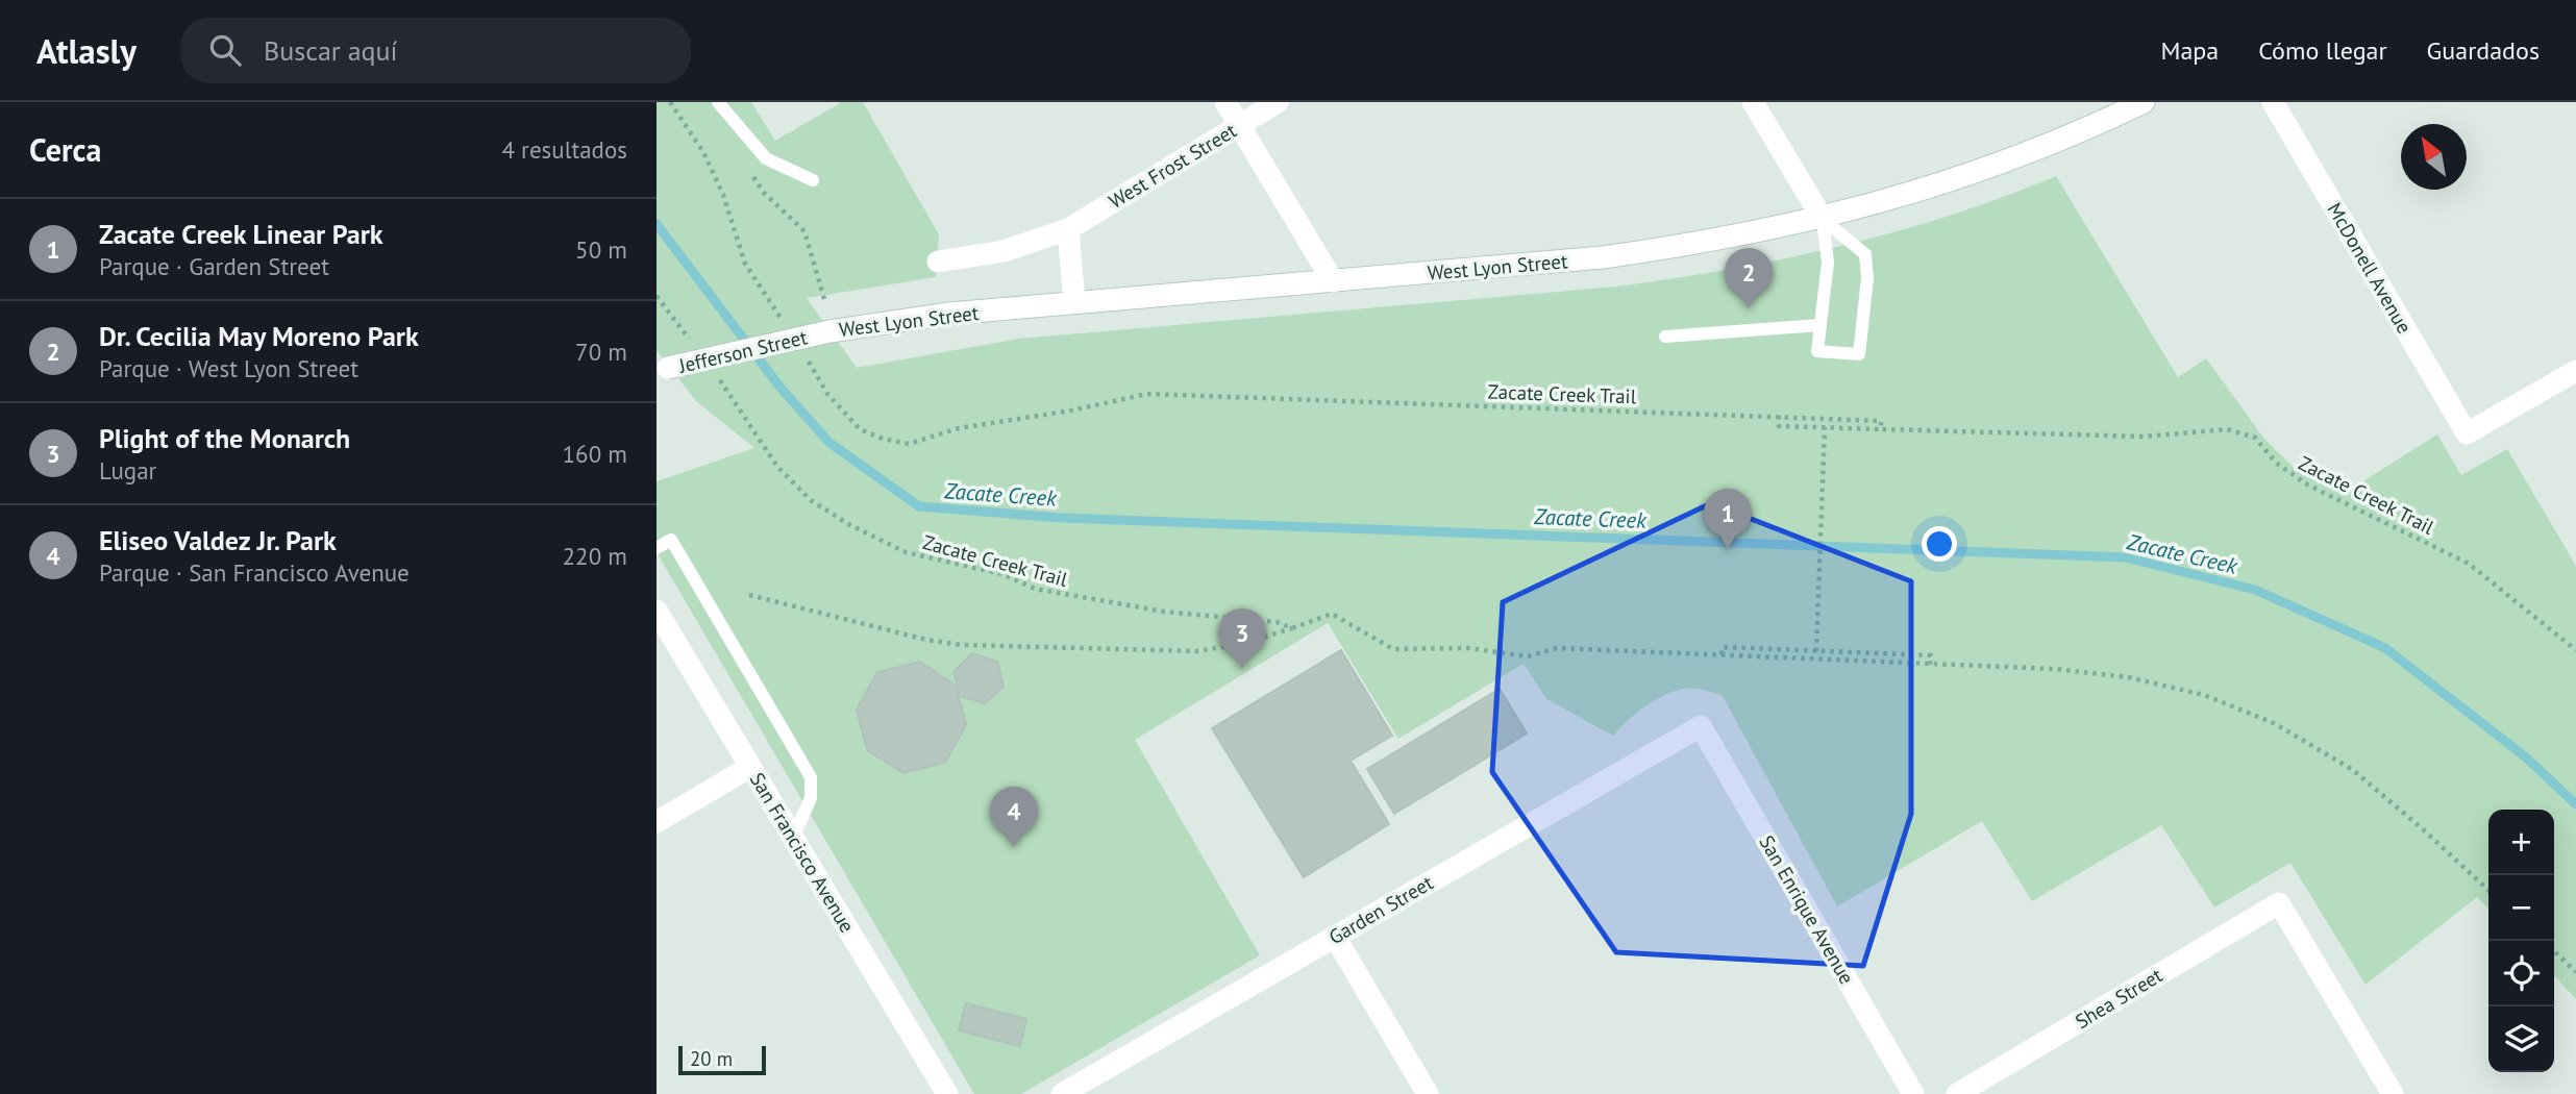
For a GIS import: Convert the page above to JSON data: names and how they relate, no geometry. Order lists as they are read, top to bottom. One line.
{"streets":{"street":["West Frost Street","West Lyon Street","McDonell Avenue","Jefferson Street","San Francisco Avenue","Garden Street","San Enrique Avenue","Shea Street"],"path":["Zacate Creek Trail"]},"crossings":[["West Lyon Street","Jefferson Street"],["Garden Street","San Enrique Avenue"]],"water":["Zacate Creek"],"scale_bar":"20 m","north":"top left","page":{"header":"Atlasly","search":"Buscar aquí","nav":["Mapa","Cómo llegar","Guardados"],"heading":["Cerca","4 resultados"],"list":[{"mark":"1","name":"Zacate Creek Linear Park","note":"Parque · Garden Street","value":"50 m"},{"mark":"2","name":"Dr. Cecilia May Moreno Park","note":"Parque · West Lyon Street","value":"70 m"},{"mark":"3","name":"Plight of the Monarch","note":"Lugar","value":"160 m"},{"mark":"4","name":"Eliseo Valdez Jr. Park","note":"Parque · San Francisco Avenue","value":"220 m"}],"pins":["2","1","3","4"],"map_buttons":["+","−"],"scale":"20 m"}}
